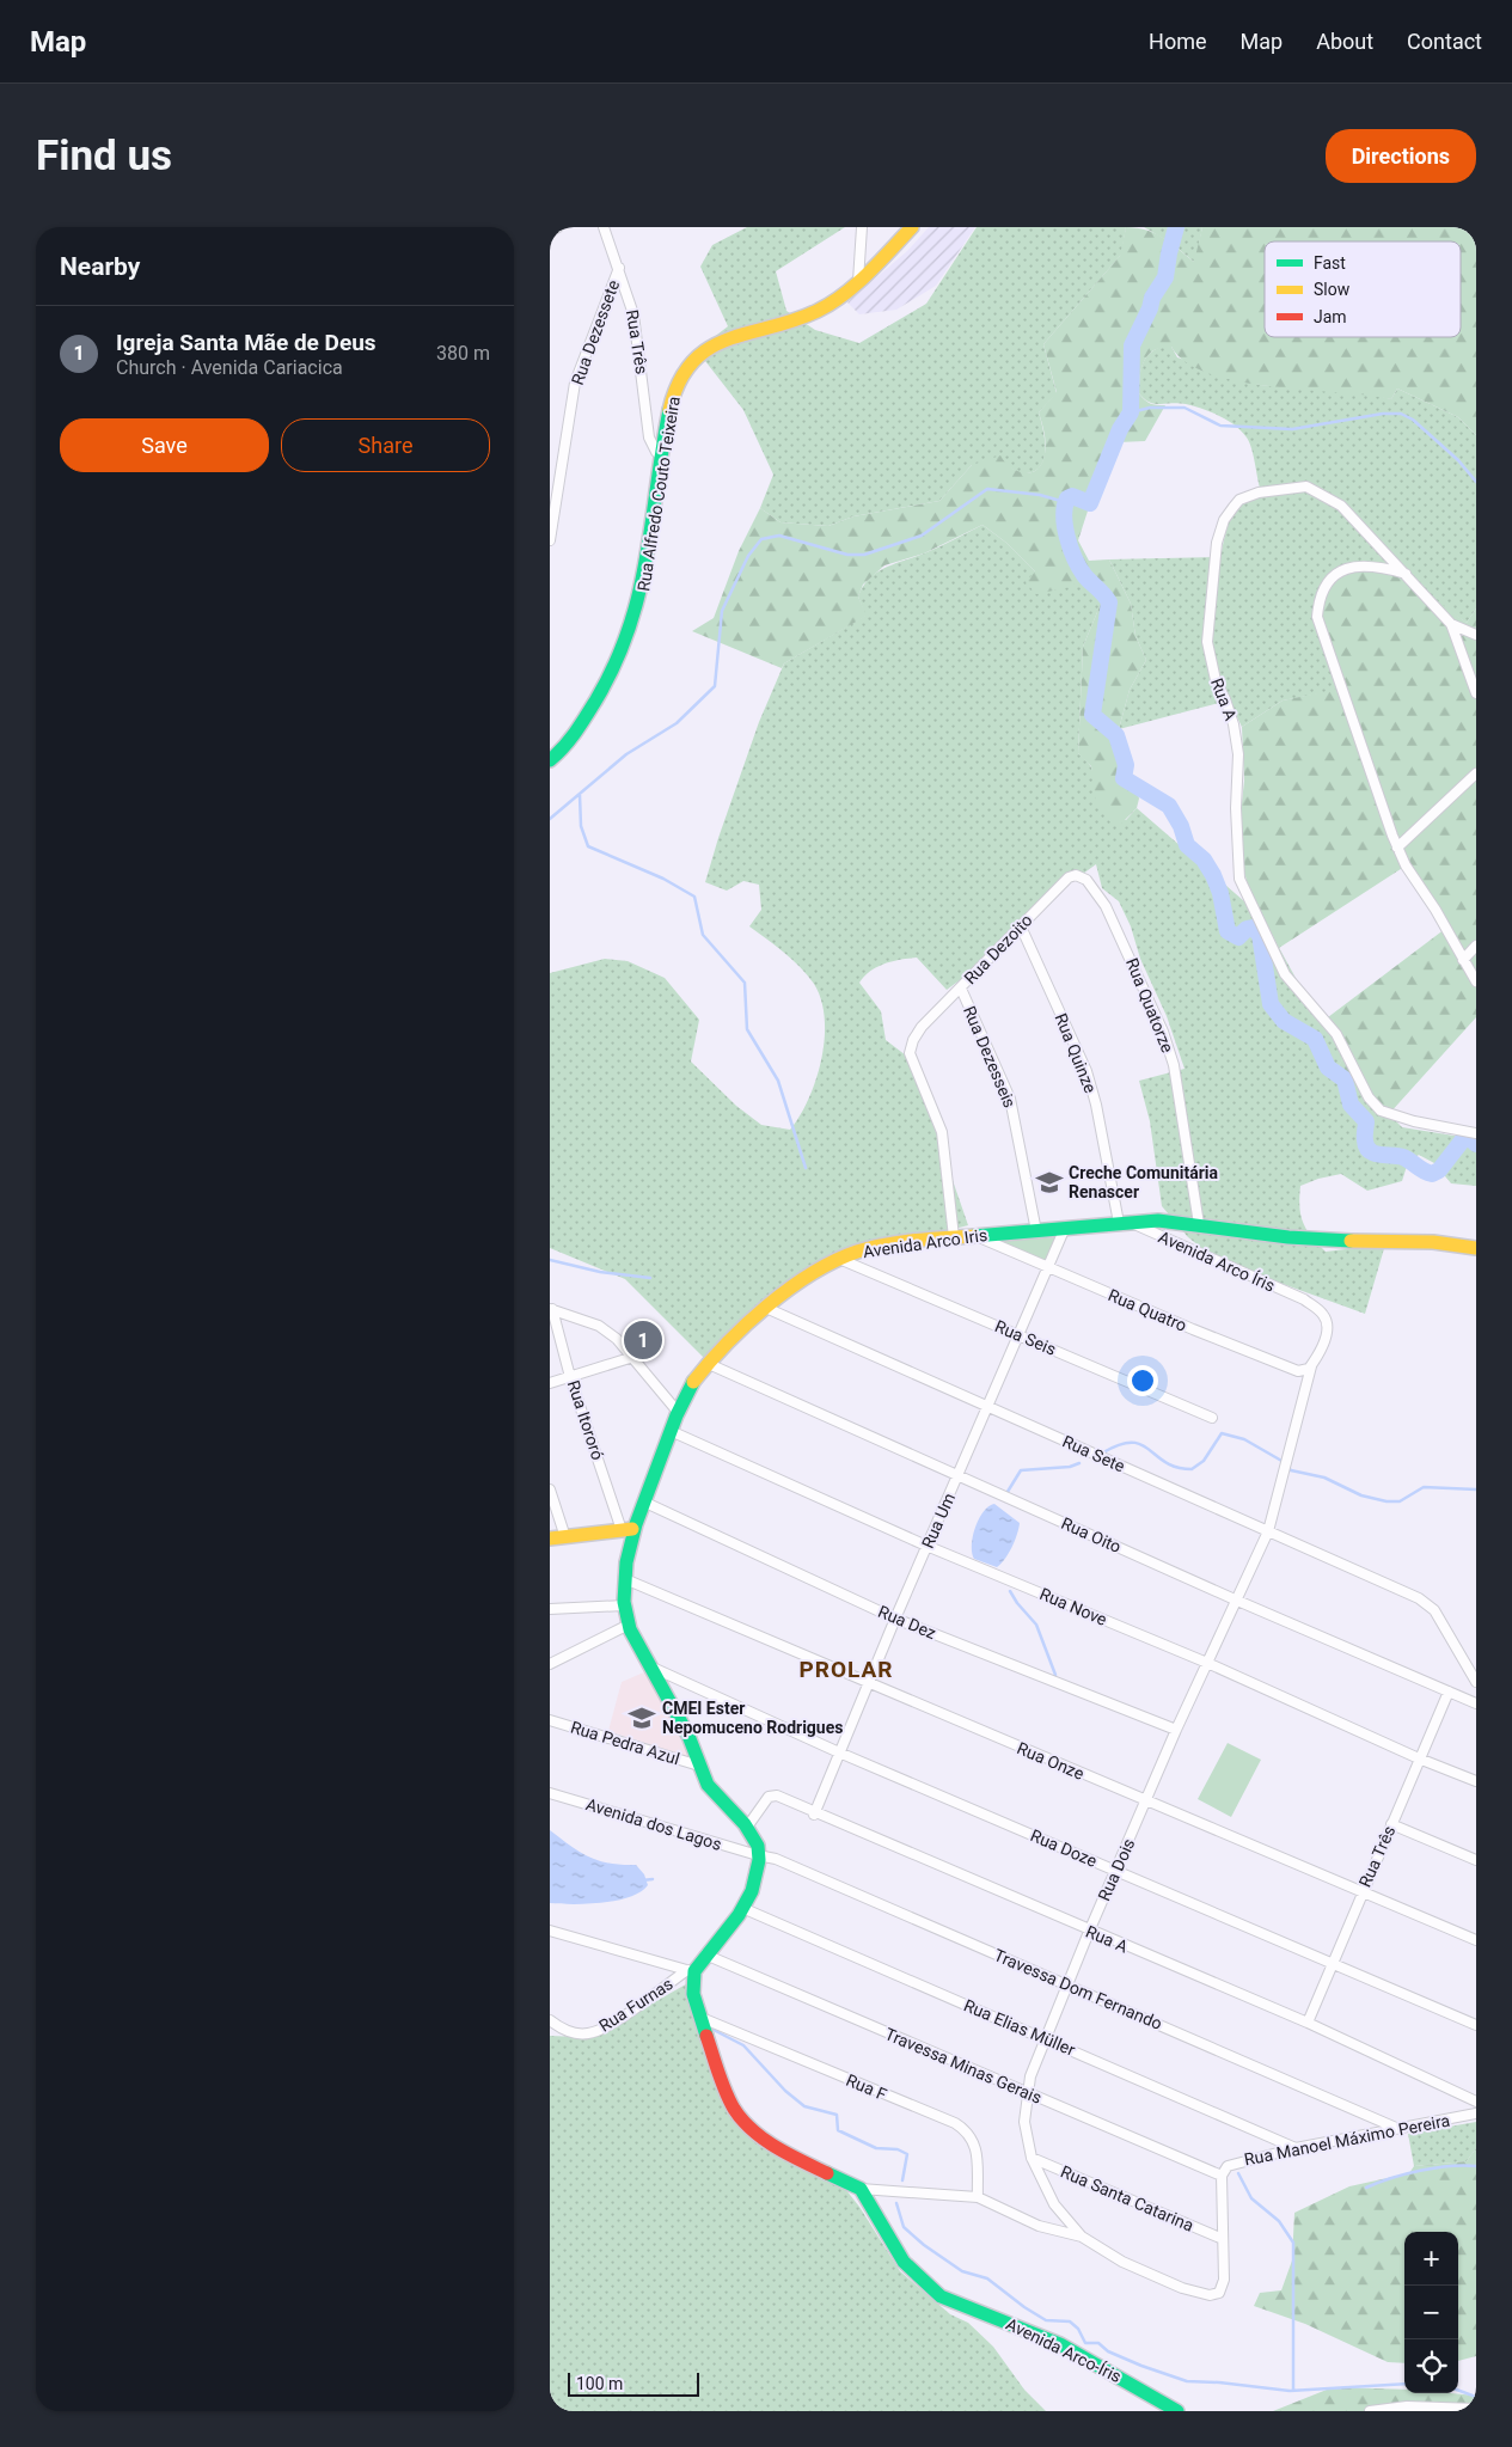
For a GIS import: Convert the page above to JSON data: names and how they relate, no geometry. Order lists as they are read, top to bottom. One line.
{"streets":{"street":["Rua Dezessete","Rua Três","Rua Alfredo Couto Teixeira","Rua A","Rua Dezoito","Rua Quatorze","Rua Quinze","Rua Dezesseis","Avenida Arco Iris","Avenida Arco Íris","Rua Quatro","Rua Seis","Rua Itororó","Rua Sete","Rua Um","Rua Oito","Rua Nove","Rua Dez","Rua Pedra Azul","Rua Onze","Avenida dos Lagos","Rua Doze","Rua Dois","Travessa Dom Fernando","Rua Furnas","Rua Elias Müller","Travessa Minas Gerais","Rua F","Rua Manoel Máximo Pereira","Rua Santa Catarina","Avenida Arco-Íris"]},"crossings":[["Rua Dezessete","Rua Três"],["Rua Três","Rua Alfredo Couto Teixeira"],["Rua Três","Rua A"],["Rua Três","Rua Oito"],["Rua Três","Rua Nove"],["Rua Três","Rua Onze"],["Rua Três","Rua Doze"],["Rua A","Avenida Arco Iris"],["Rua A","Rua Um"],["Rua A","Rua Dois"],["Rua Dezoito","Rua Quatorze"],["Rua Dezoito","Rua Quinze"],["Rua Dezoito","Rua Dezesseis"],["Rua Dezoito","Avenida Arco Iris"],["Rua Quatorze","Avenida Arco Iris"],["Rua Quinze","Avenida Arco Iris"],["Rua Quinze","Avenida Arco Íris"],["Rua Dezesseis","Avenida Arco Iris"],["Avenida Arco Iris","Avenida Arco Íris"],["Avenida Arco Iris","Rua Quatro"],["Avenida Arco Iris","Rua Seis"],["Avenida Arco Iris","Rua Itororó"],["Avenida Arco Iris","Rua Sete"],["Avenida Arco Iris","Rua Um"],["Avenida Arco Iris","Rua Oito"],["Avenida Arco Iris","Rua Nove"],["Avenida Arco Iris","Rua Dez"],["Avenida Arco Iris","Rua Pedra Azul"],["Avenida Arco Iris","Rua Onze"],["Avenida Arco Iris","Avenida dos Lagos"],["Avenida Arco Iris","Rua Doze"],["Avenida Arco Iris","Travessa Dom Fernando"],["Avenida Arco Íris","Rua Quatro"],["Avenida Arco Íris","Rua Dois"],["Rua Quatro","Rua Um"],["Rua Quatro","Rua Dois"],["Rua Seis","Rua Um"],["Rua Sete","Rua Um"],["Rua Sete","Rua Dois"],["Rua Um","Rua Oito"],["Rua Um","Rua Nove"],["Rua Um","Rua Dez"],["Rua Um","Rua Onze"],["Rua Um","Rua Doze"],["Rua Oito","Rua Dois"],["Rua Nove","Rua Dois"],["Rua Dez","Rua Dois"],["Rua Onze","Rua Dois"],["Avenida dos Lagos","Travessa Dom Fernando"],["Rua Doze","Rua Dois"],["Rua Dois","Travessa Dom Fernando"],["Rua Dois","Rua Elias Müller"],["Rua Dois","Travessa Minas Gerais"],["Rua Dois","Rua Santa Catarina"],["Travessa Dom Fernando","Rua Manoel Máximo Pereira"],["Rua Elias Müller","Rua Manoel Máximo Pereira"],["Travessa Minas Gerais","Rua Manoel Máximo Pereira"]],"districts":["PROLAR"],"places":{"school or university":["Creche Comunitária Renascer","CMEI Ester Nepomuceno Rodrigues"]},"legend":["Fast","Slow","Jam"],"scale_bar":"100 m","page":{"header":"Map","nav":["Home","Map","About","Contact"],"buttons":["Directions",["Save","Share"]],"title":"Find us","heading":"Nearby","list":[{"mark":"1","name":"Igreja Santa Mãe de Deus","note":"Church · Avenida Cariacica","value":"380 m"}],"pins":"1","map_buttons":["+","−"],"scale":"100 m"}}
